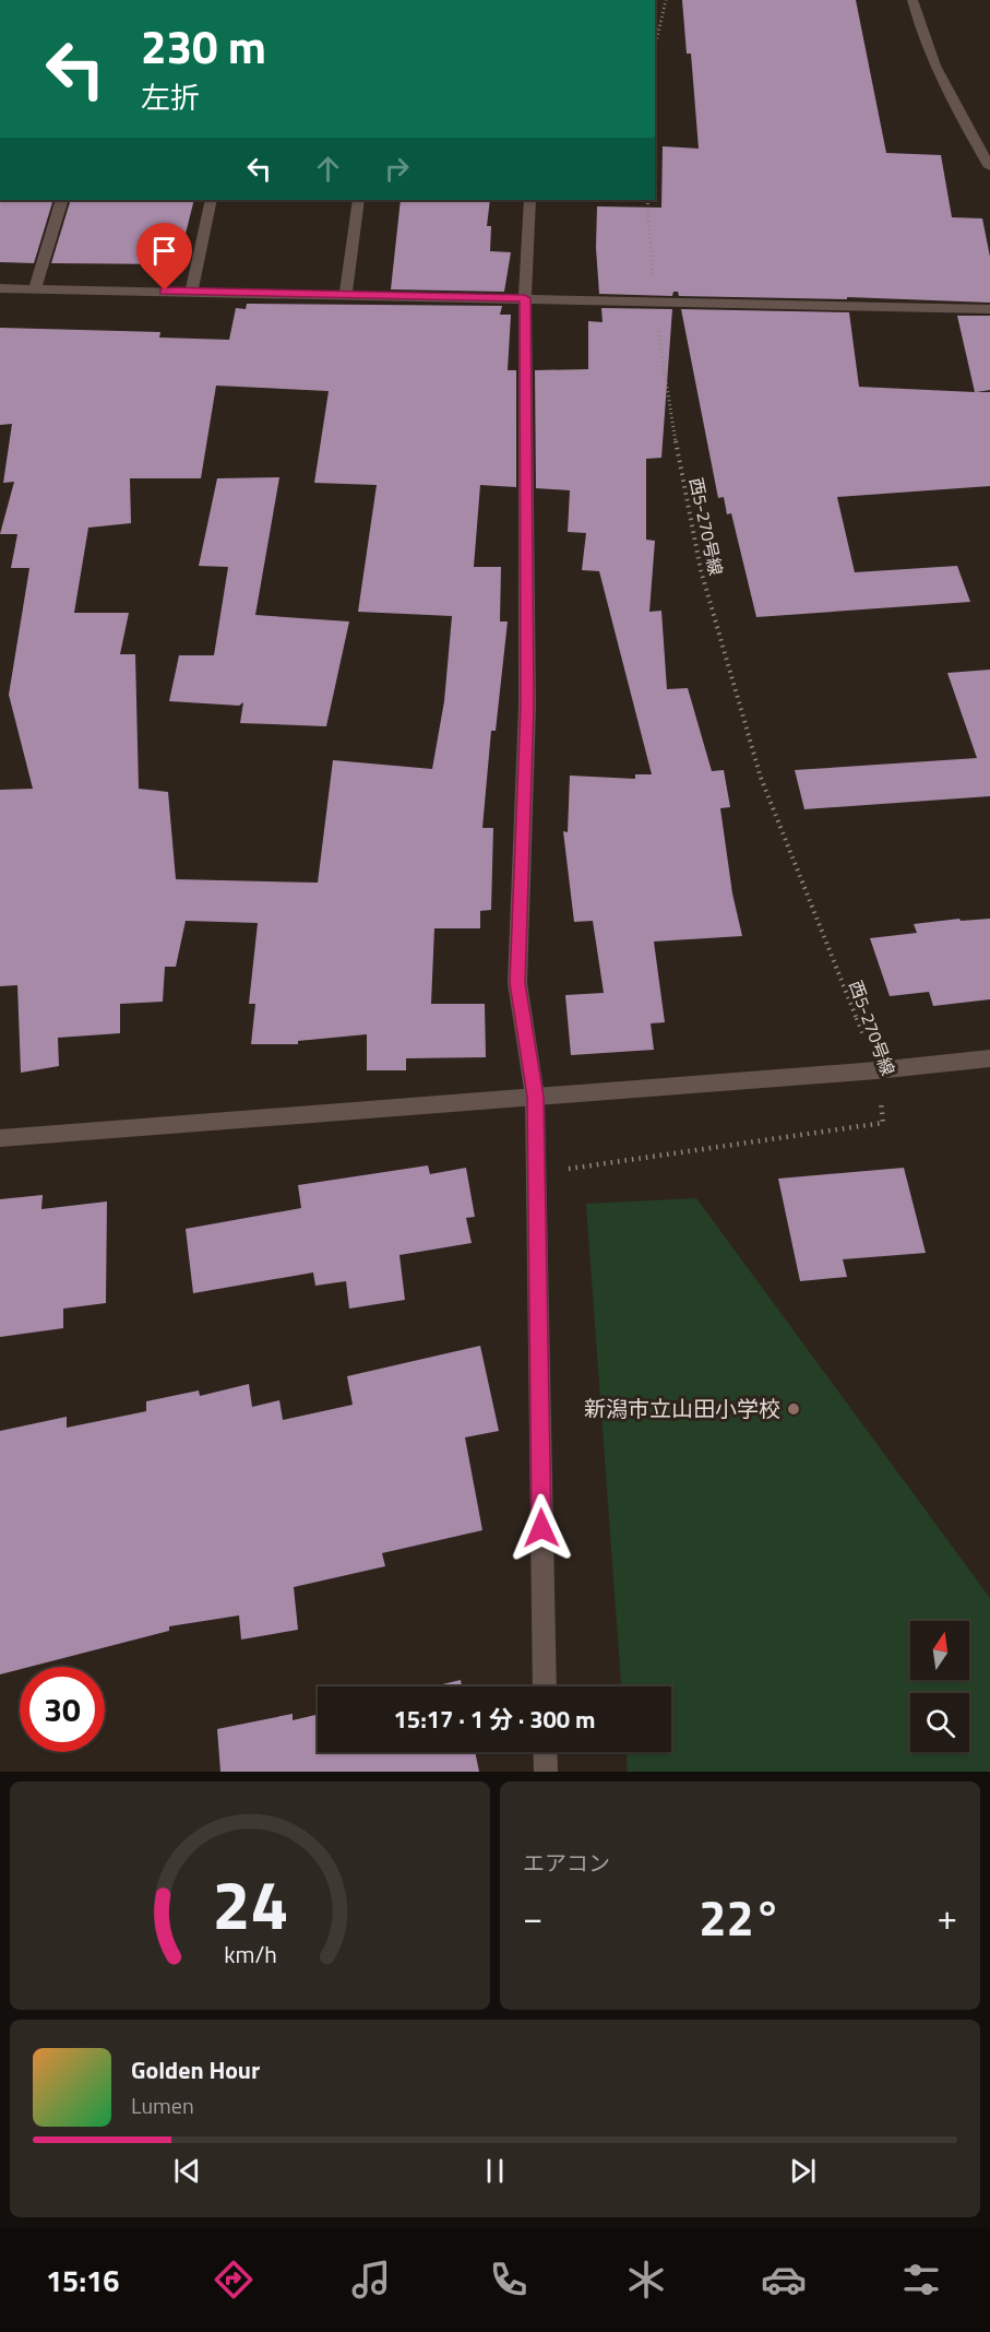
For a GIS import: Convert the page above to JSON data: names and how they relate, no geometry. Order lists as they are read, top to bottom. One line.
{"streets":{"path":["西5-270号線"]},"places":["新潟市立山田小学校"],"north":"top","page":{"turn":["230 m","左折"],"limit":"30","trip":"15:17 · 1 分 · 300 m","tile":"エアコン","heat":["−","22°","+"],"song":["Golden Hour","Lumen"],"tabs":"15:16","gauge":["24","km/h"]}}
